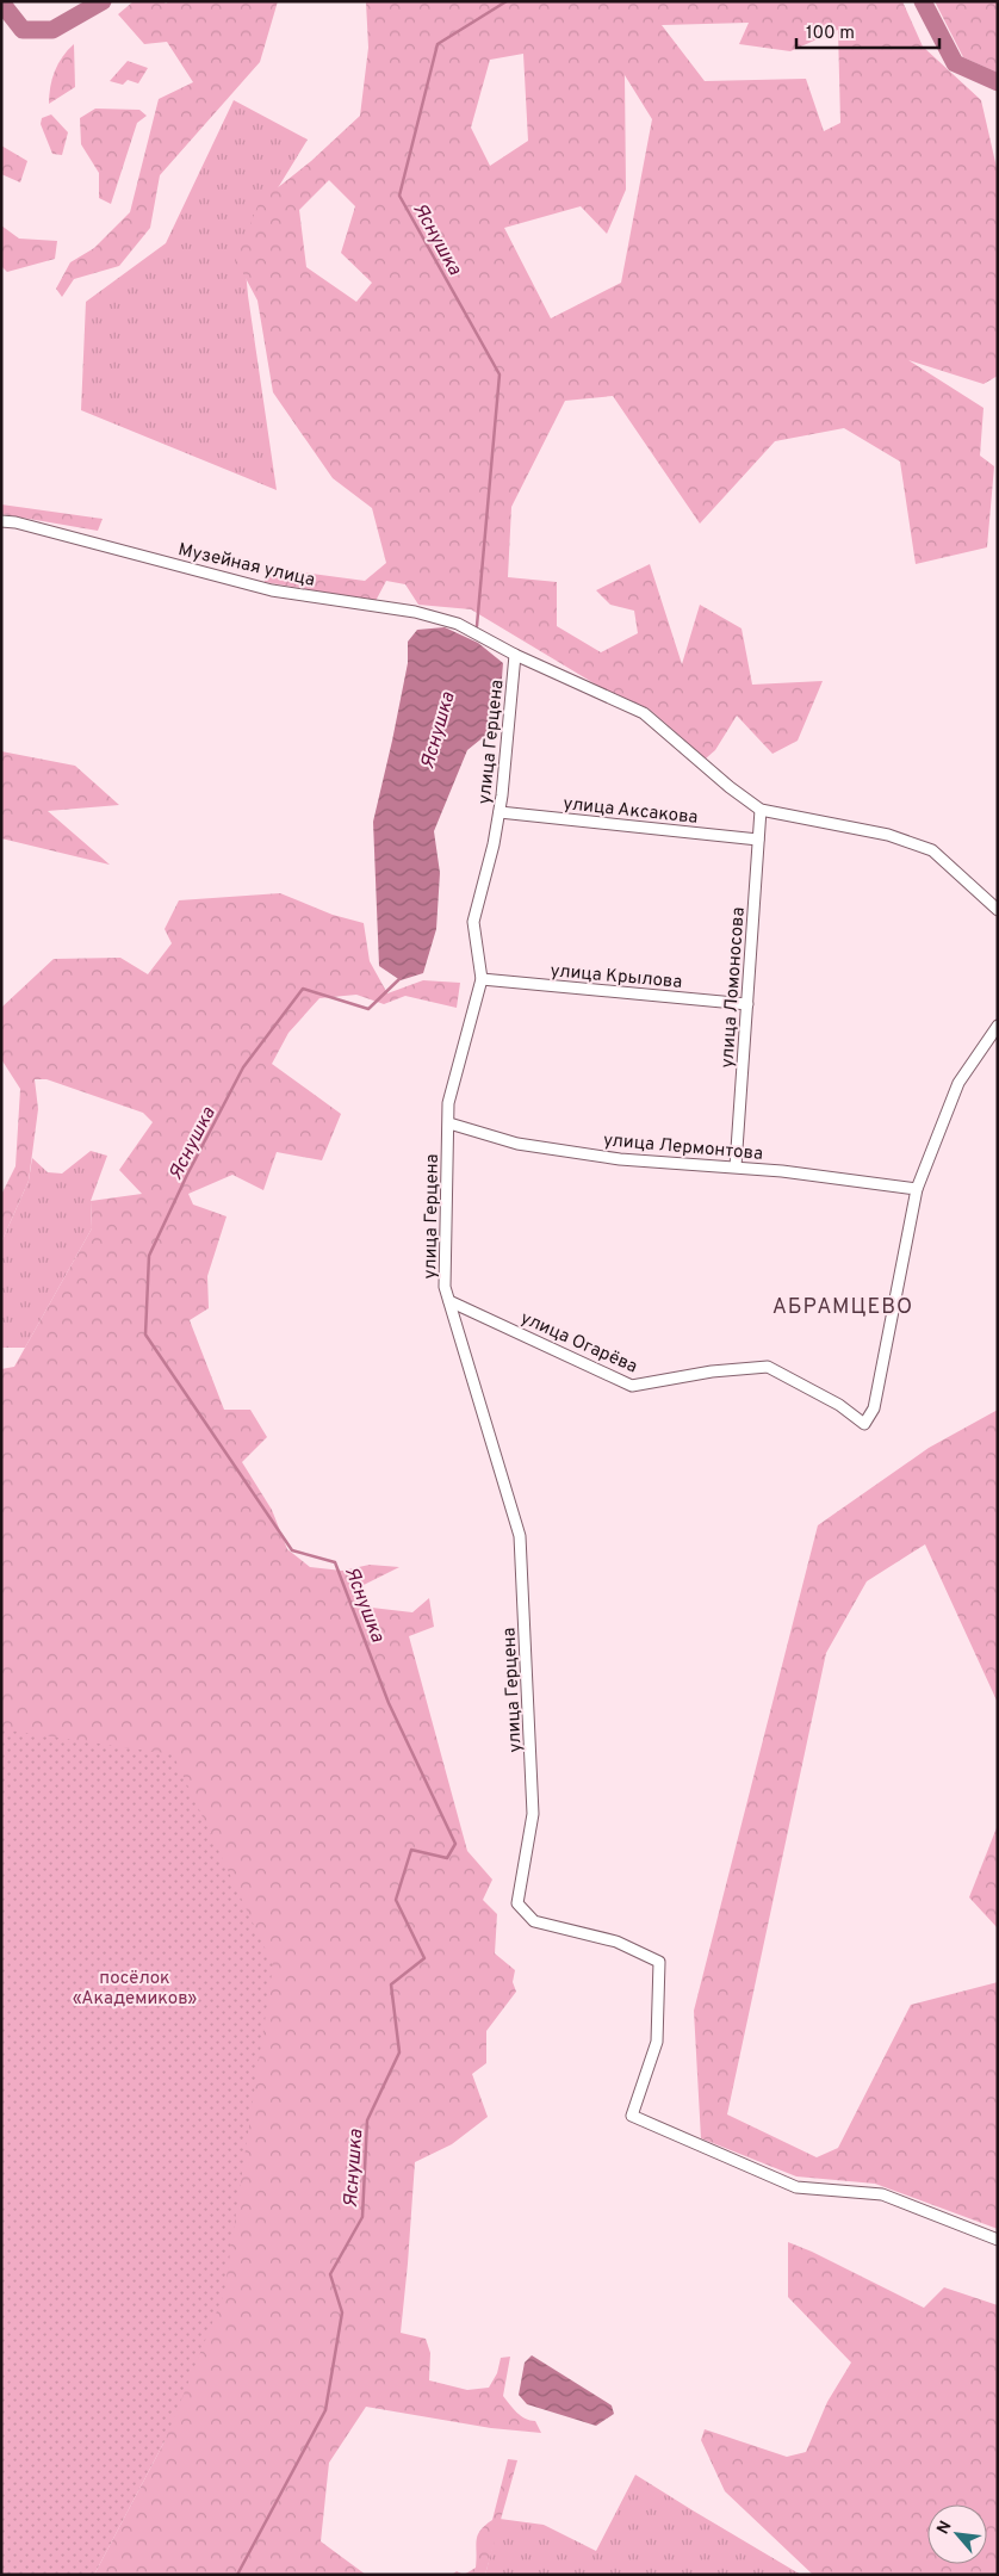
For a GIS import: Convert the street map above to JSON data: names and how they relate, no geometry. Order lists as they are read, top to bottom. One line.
{"streets":{"street":["Музейная улица","улица Герцена","улица Аксакова","улица Крылова","улица Ломоносова","улица Лермонтова","улица Огарёва"]},"crossings":[["Музейная улица","улица Герцена"],["Музейная улица","улица Ломоносова"],["улица Герцена","улица Аксакова"],["улица Герцена","улица Крылова"],["улица Герцена","улица Лермонтова"],["улица Герцена","улица Огарёва"],["улица Аксакова","улица Ломоносова"],["улица Крылова","улица Ломоносова"],["улица Ломоносова","улица Лермонтова"],["улица Лермонтова","улица Огарёва"]],"districts":["АБРАМЦЕВО"],"water":["Яснушка"],"parks":["посёлок «Академиков»"],"scale_bar":"100 m","north":"top left"}
